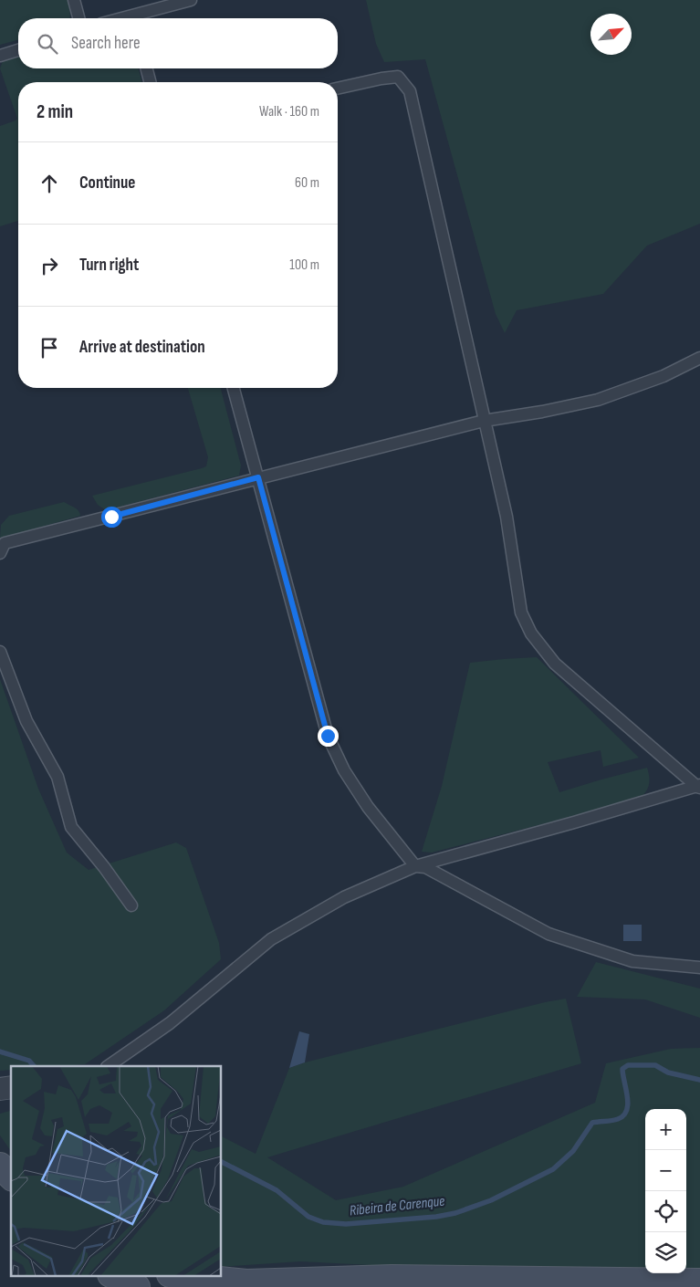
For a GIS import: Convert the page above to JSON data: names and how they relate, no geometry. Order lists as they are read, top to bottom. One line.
{"water":["Ribeira de Carenque"],"north":"top right","page":{"search":"Search here","heading":["2 min","Walk · 160 m"],"list":[["Continue","60 m"],["Turn right","100 m"],"Arrive at destination"],"map_buttons":["+","−"]}}
